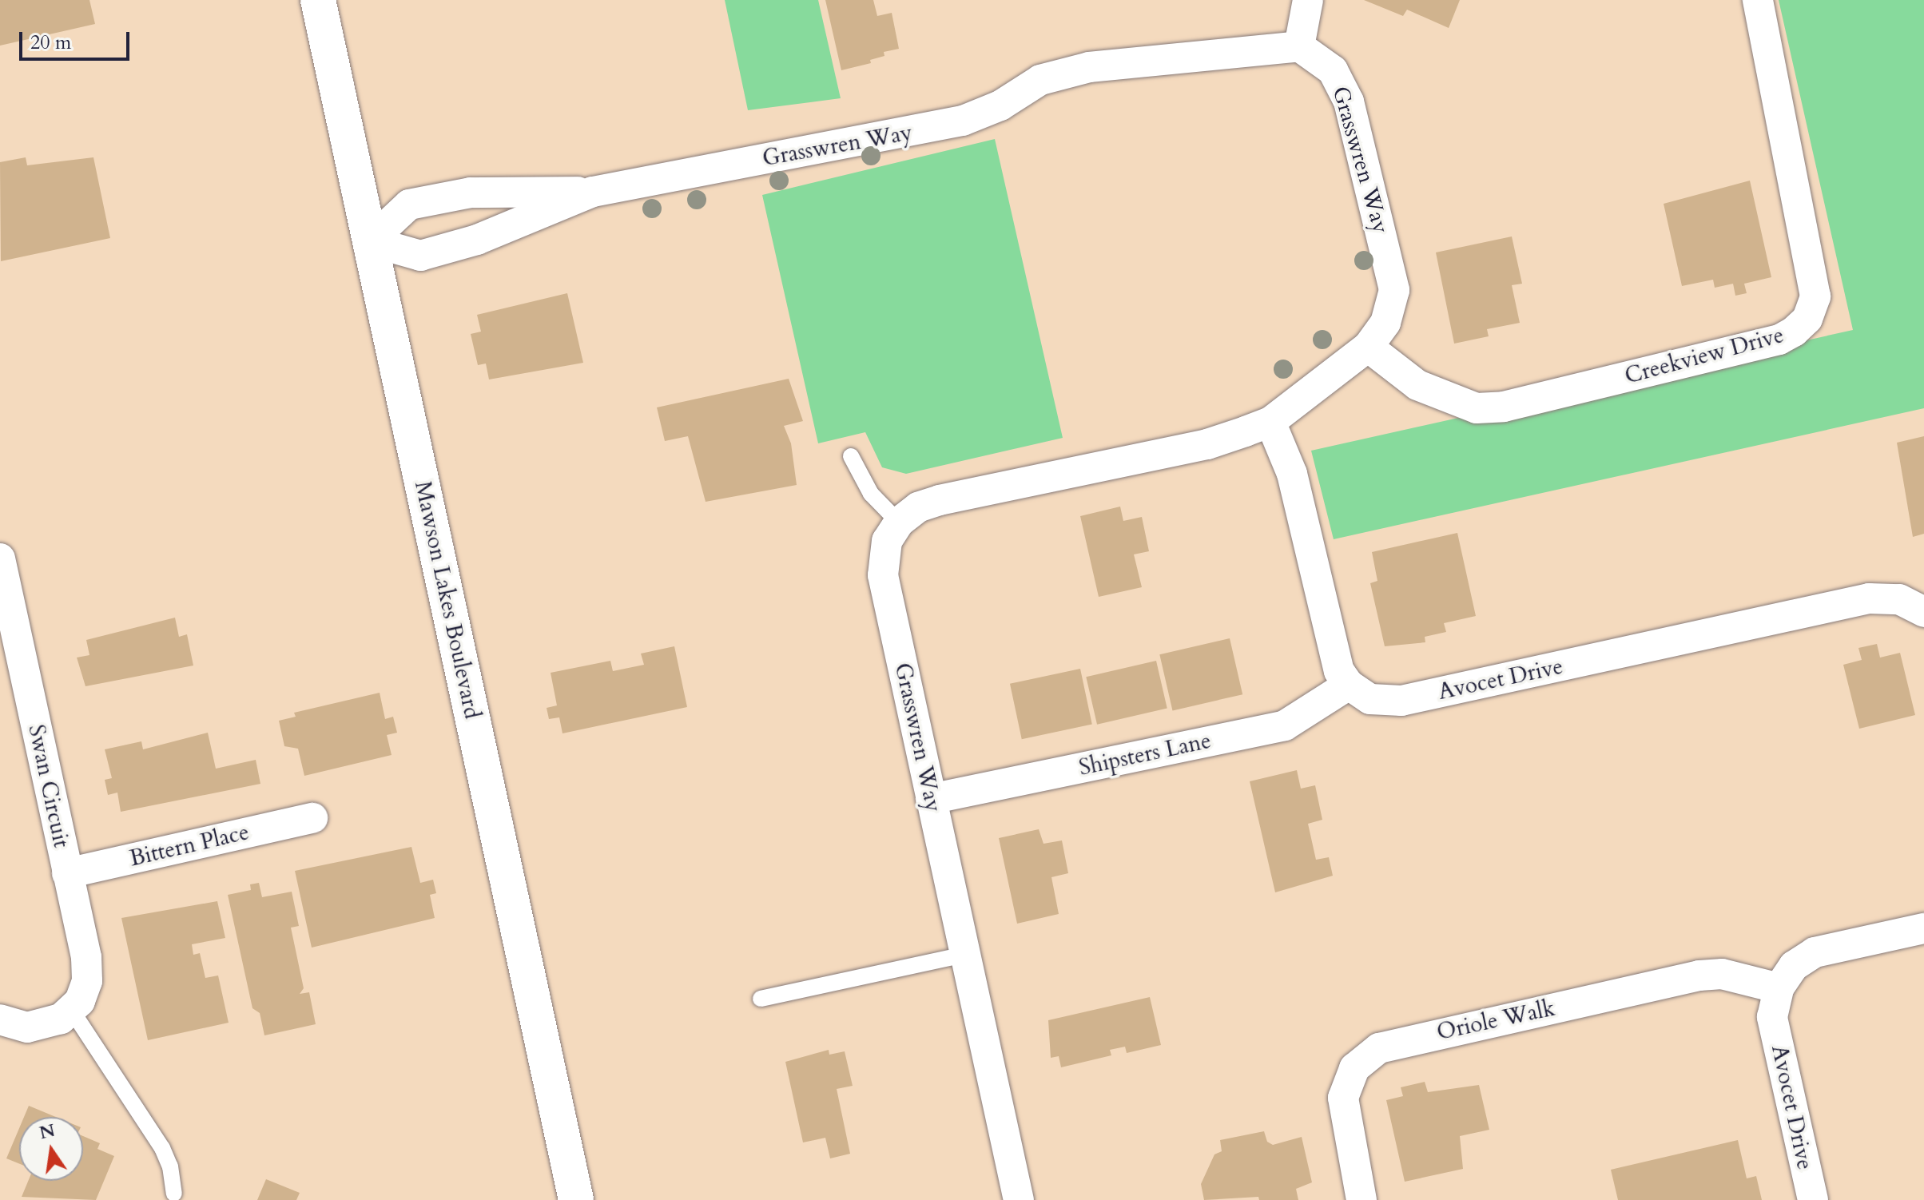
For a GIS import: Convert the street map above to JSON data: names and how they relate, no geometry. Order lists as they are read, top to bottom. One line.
{"streets":{"street":["Grasswren Way","Creekview Drive","Mawson Lakes Boulevard","Avocet Drive","Shipsters Lane","Swan Circuit","Bittern Place","Oriole Walk"]},"crossings":[["Grasswren Way","Creekview Drive"],["Grasswren Way","Mawson Lakes Boulevard"],["Grasswren Way","Shipsters Lane"],["Avocet Drive","Shipsters Lane"],["Avocet Drive","Oriole Walk"],["Swan Circuit","Bittern Place"]],"scale_bar":"20 m","north":"top"}
